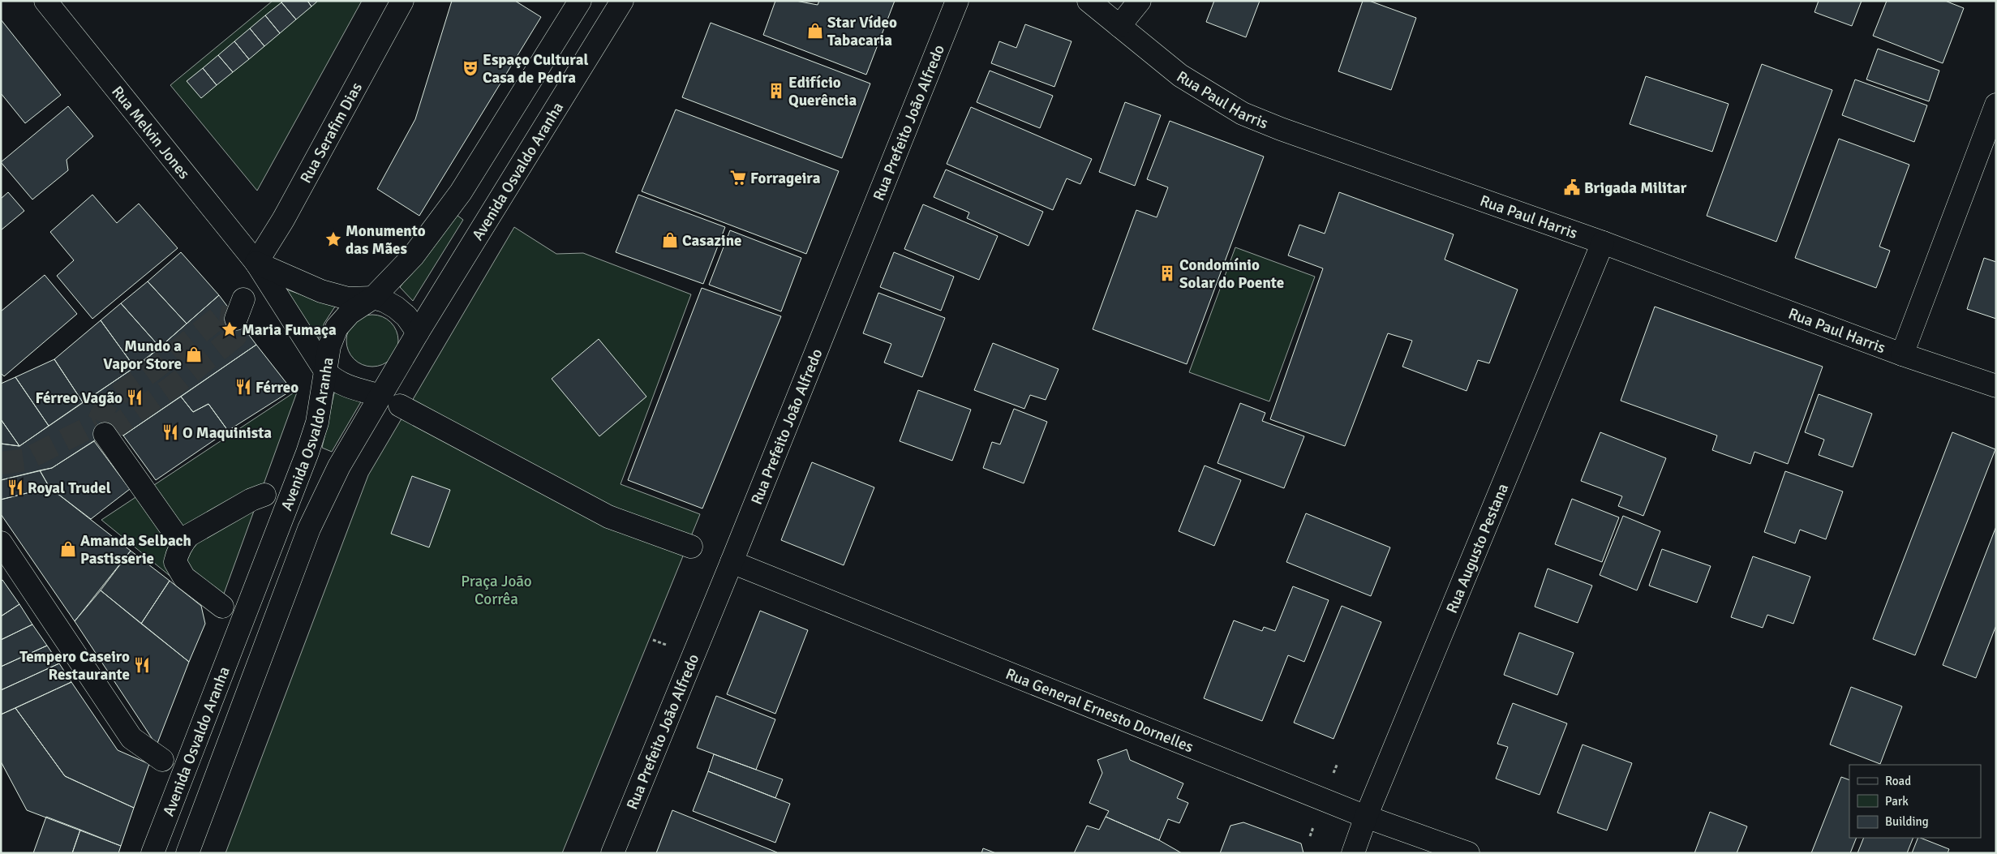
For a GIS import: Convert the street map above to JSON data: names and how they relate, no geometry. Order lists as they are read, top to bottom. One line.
{"streets":{"street":["Rua Paul Harris","Rua Prefeito João Alfredo","Rua Melvin Jones","Rua Serafim Dias","Avenida Osvaldo Aranha","Rua Augusto Pestana","Rua General Ernesto Dornelles"]},"crossings":[["Rua Paul Harris","Rua Augusto Pestana"],["Rua Prefeito João Alfredo","Rua General Ernesto Dornelles"],["Rua Melvin Jones","Rua Serafim Dias"],["Rua Melvin Jones","Avenida Osvaldo Aranha"],["Rua Augusto Pestana","Rua General Ernesto Dornelles"]],"parks":["Praça João Corrêa"],"places":{"shop":["Star Vídeo Tabacaria","Casazine","Mundo a Vapor Store","Amanda Selbach Pastisserie"],"theatre":["Espaço Cultural Casa de Pedra"],"building":["Edifício Querência","Condomínio Solar do Poente"],"supermarket":["Forrageira"],"public building":["Brigada Militar"],"place":["Monumento das Mães","Maria Fumaça"],"restaurant":["Férreo","Férreo Vagão","O Maquinista","Royal Trudel","Tempero Caseiro Restaurante"]},"legend":["Road","Park","Building"]}
